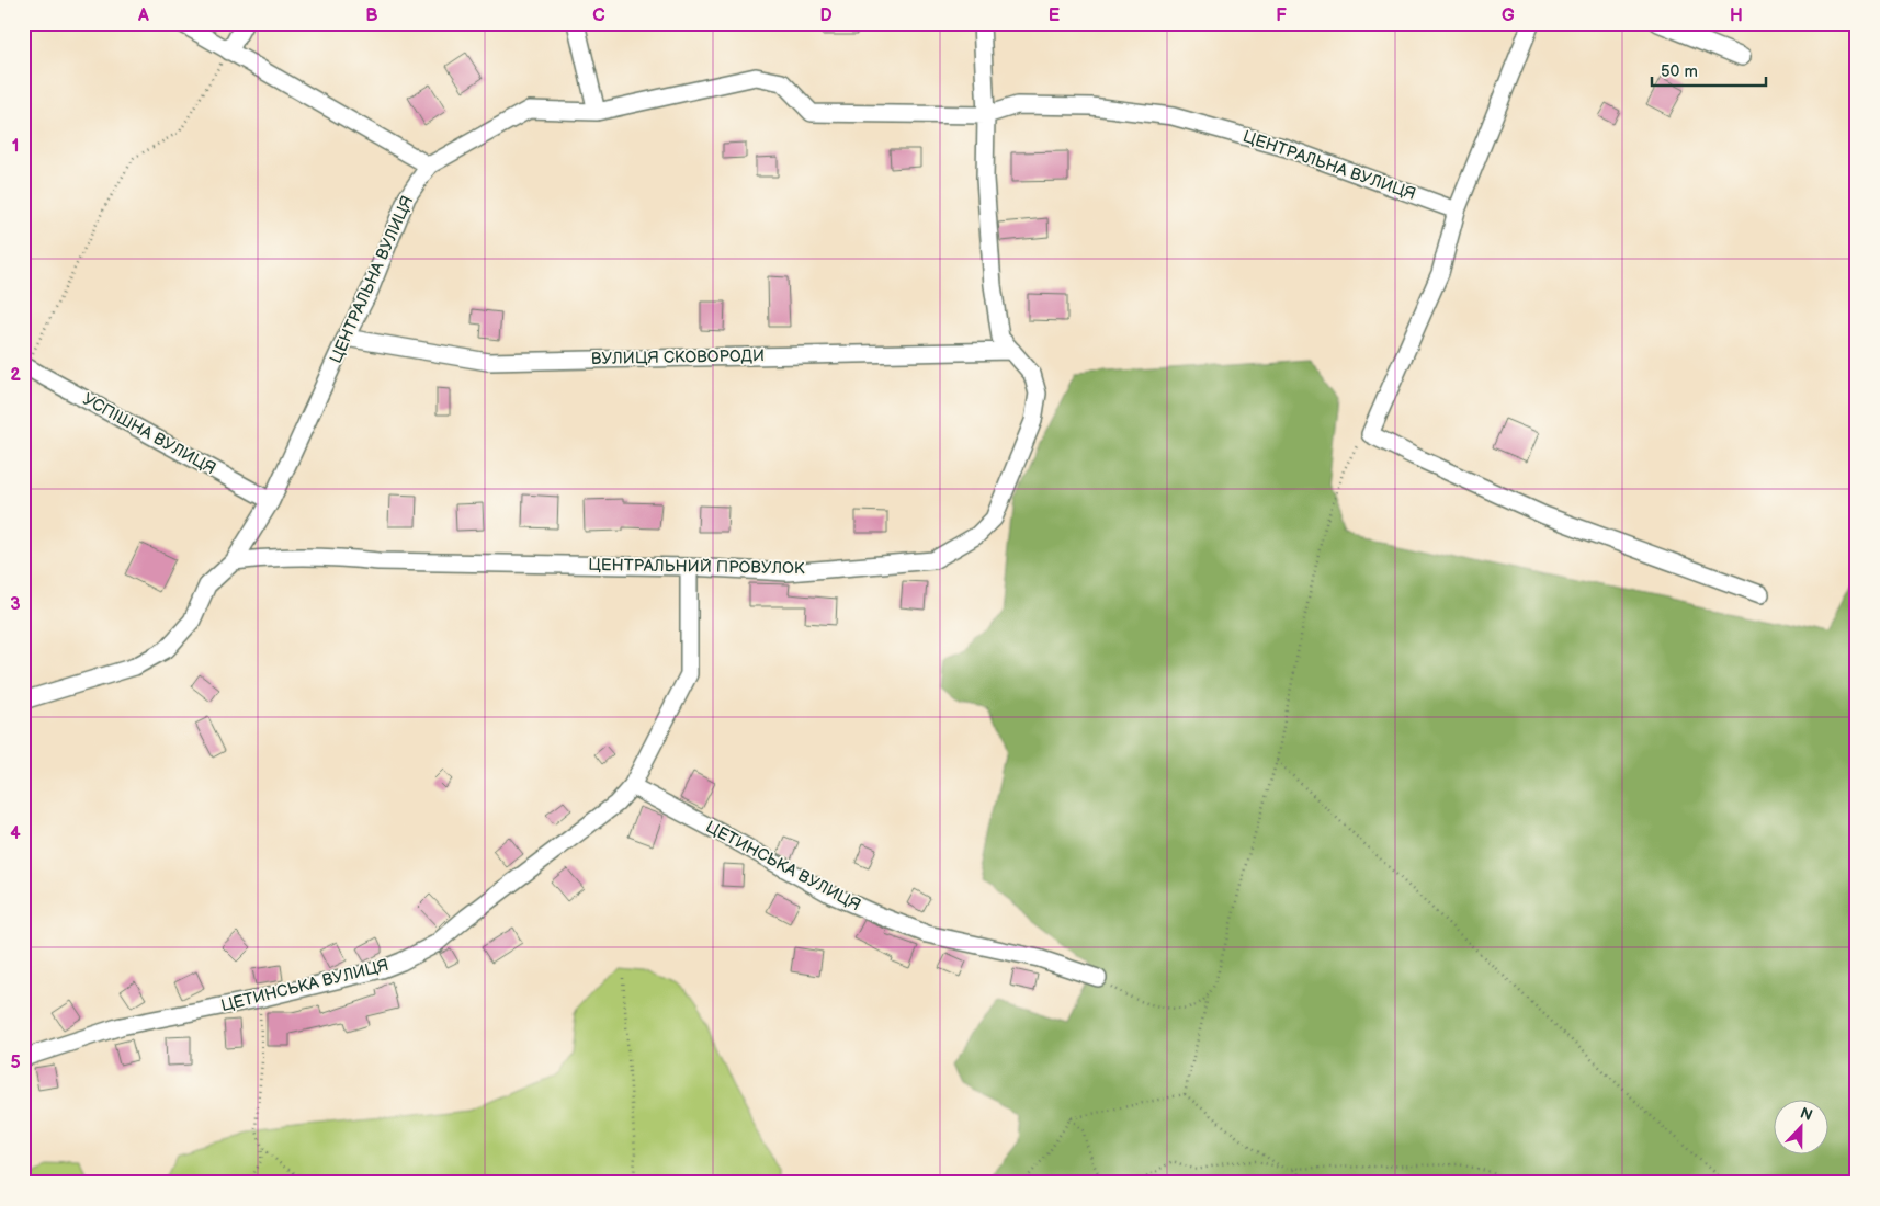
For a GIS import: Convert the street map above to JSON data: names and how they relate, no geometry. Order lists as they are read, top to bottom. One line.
{"streets":{"street":["ЦЕНТРАЛЬНА ВУЛИЦЯ","ВУЛИЦЯ СКОВОРОДИ","УСПІШНА ВУЛИЦЯ","ЦЕНТРАЛЬНИЙ ПРОВУЛОК","ЦЕТИНСЬКА ВУЛИЦЯ"]},"crossings":[["ЦЕНТРАЛЬНА ВУЛИЦЯ","ВУЛИЦЯ СКОВОРОДИ"],["ЦЕНТРАЛЬНА ВУЛИЦЯ","УСПІШНА ВУЛИЦЯ"],["ЦЕНТРАЛЬНА ВУЛИЦЯ","ЦЕНТРАЛЬНИЙ ПРОВУЛОК"],["ВУЛИЦЯ СКОВОРОДИ","ЦЕНТРАЛЬНИЙ ПРОВУЛОК"],["ЦЕНТРАЛЬНИЙ ПРОВУЛОК","ЦЕТИНСЬКА ВУЛИЦЯ"]],"scale_bar":"50 m","north":"top","grid":{"columns":["A","B","C","D","E","F","G","H"],"rows":["1","2","3","4","5"]}}
